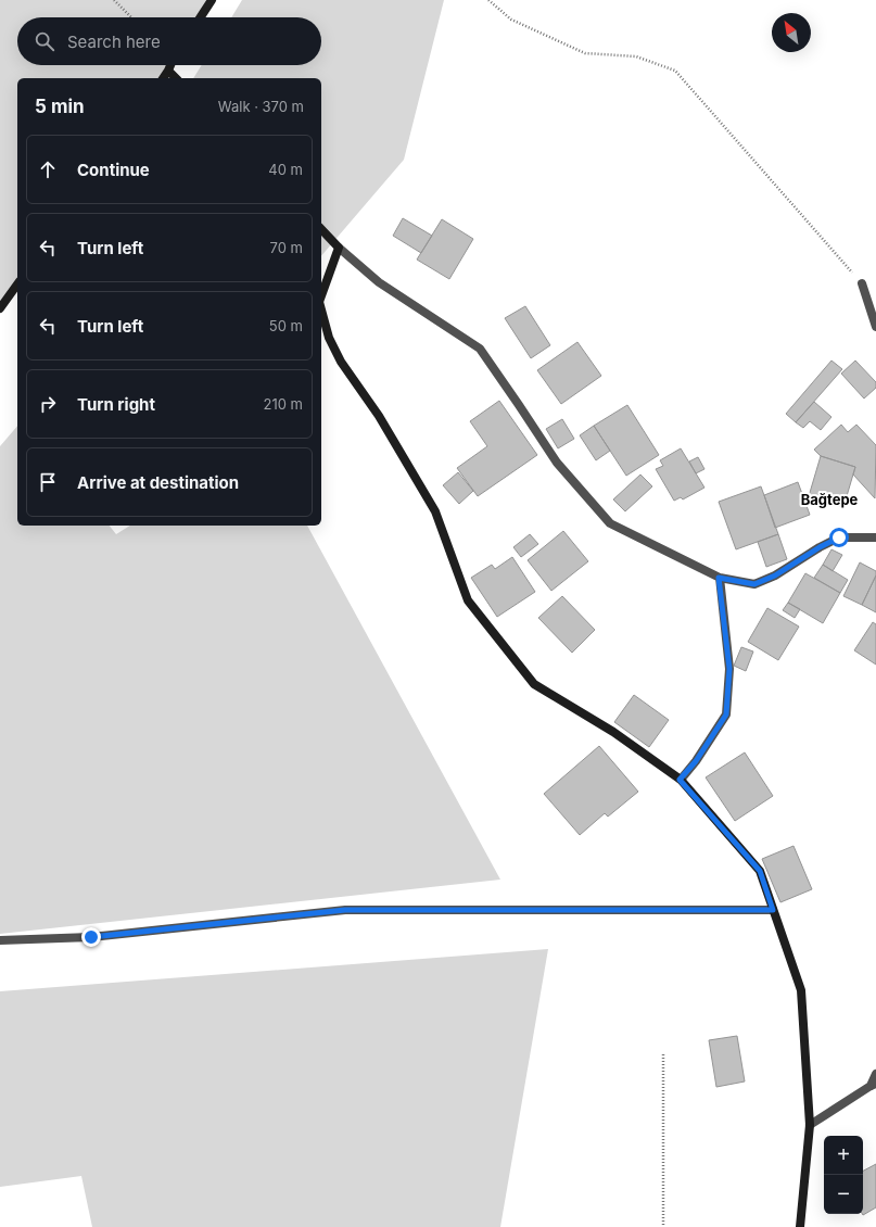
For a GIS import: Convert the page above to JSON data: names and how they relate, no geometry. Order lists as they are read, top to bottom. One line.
{"districts":["Bağtepe"],"north":"top left","page":{"search":"Search here","heading":["5 min","Walk · 370 m"],"list":[["Continue","40 m"],["Turn left","70 m"],["Turn left","50 m"],["Turn right","210 m"],"Arrive at destination"],"map_buttons":["+","−"]}}
